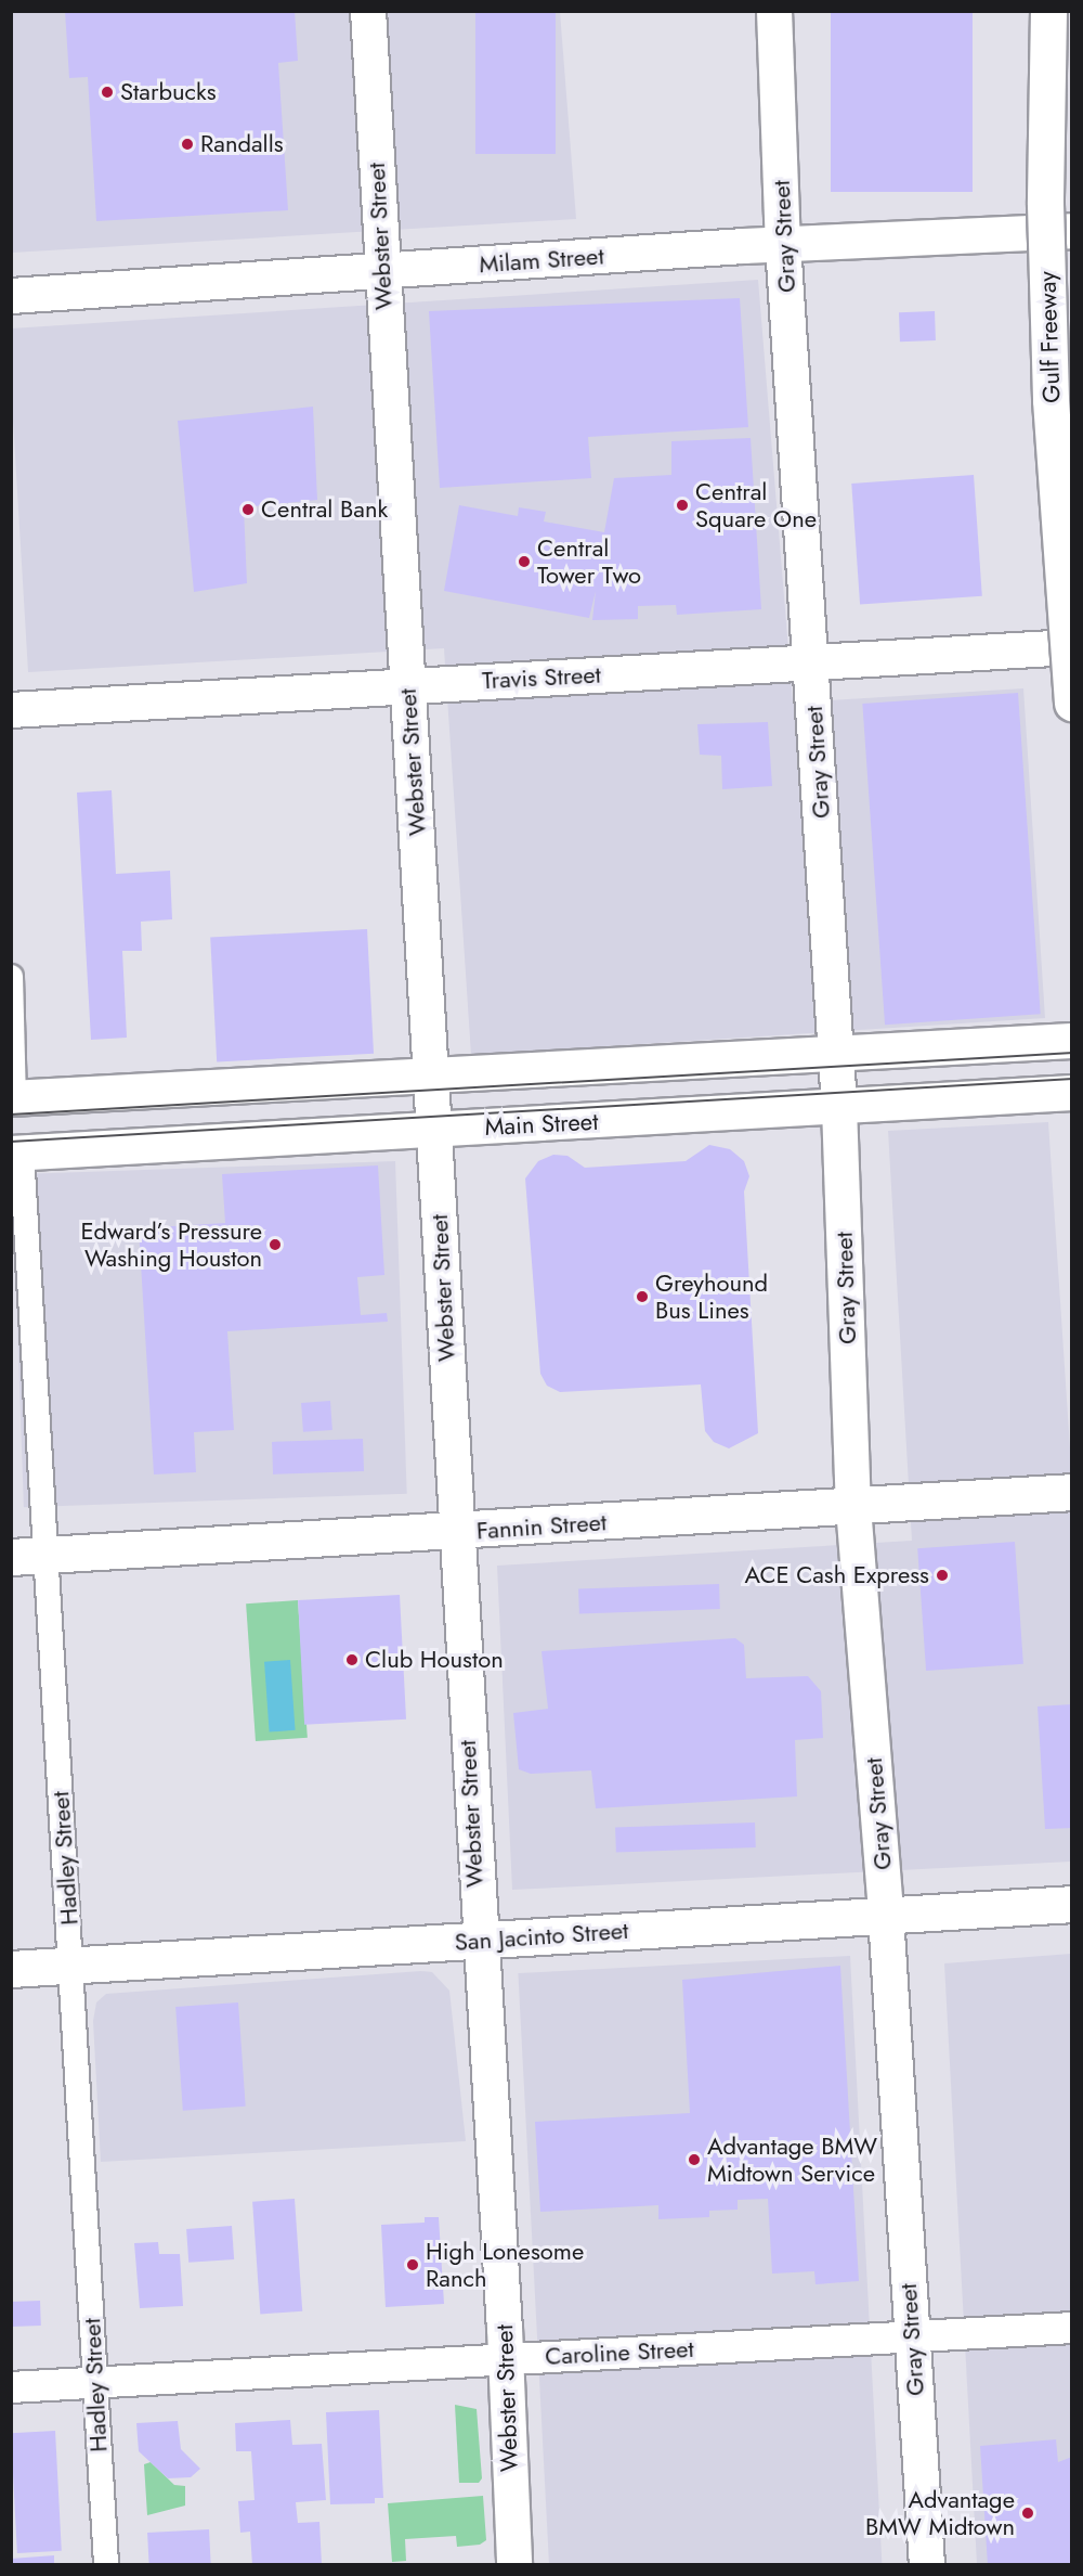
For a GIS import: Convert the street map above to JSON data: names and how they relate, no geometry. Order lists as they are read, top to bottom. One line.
{"streets":{"main road":["Webster Street","Gray Street","Milam Street","Gulf Freeway","Travis Street","Main Street","Fannin Street","San Jacinto Street"],"street":["Hadley Street","Caroline Street"]},"crossings":[["Webster Street","Milam Street"],["Webster Street","Travis Street"],["Webster Street","Main Street"],["Webster Street","Fannin Street"],["Webster Street","San Jacinto Street"],["Webster Street","Caroline Street"],["Gray Street","Milam Street"],["Gray Street","Travis Street"],["Gray Street","Main Street"],["Gray Street","Fannin Street"],["Gray Street","San Jacinto Street"],["Gray Street","Caroline Street"],["Main Street","Hadley Street"],["Fannin Street","Hadley Street"],["Hadley Street","San Jacinto Street"],["Hadley Street","Caroline Street"]],"places":["Starbucks","Randalls","Central Square One","Central Bank","Central Tower Two","Edward’s Pressure Washing Houston","Greyhound Bus Lines","ACE Cash Express","Club Houston","Advantage BMW Midtown Service","High Lonesome Ranch","Advantage BMW Midtown"]}
